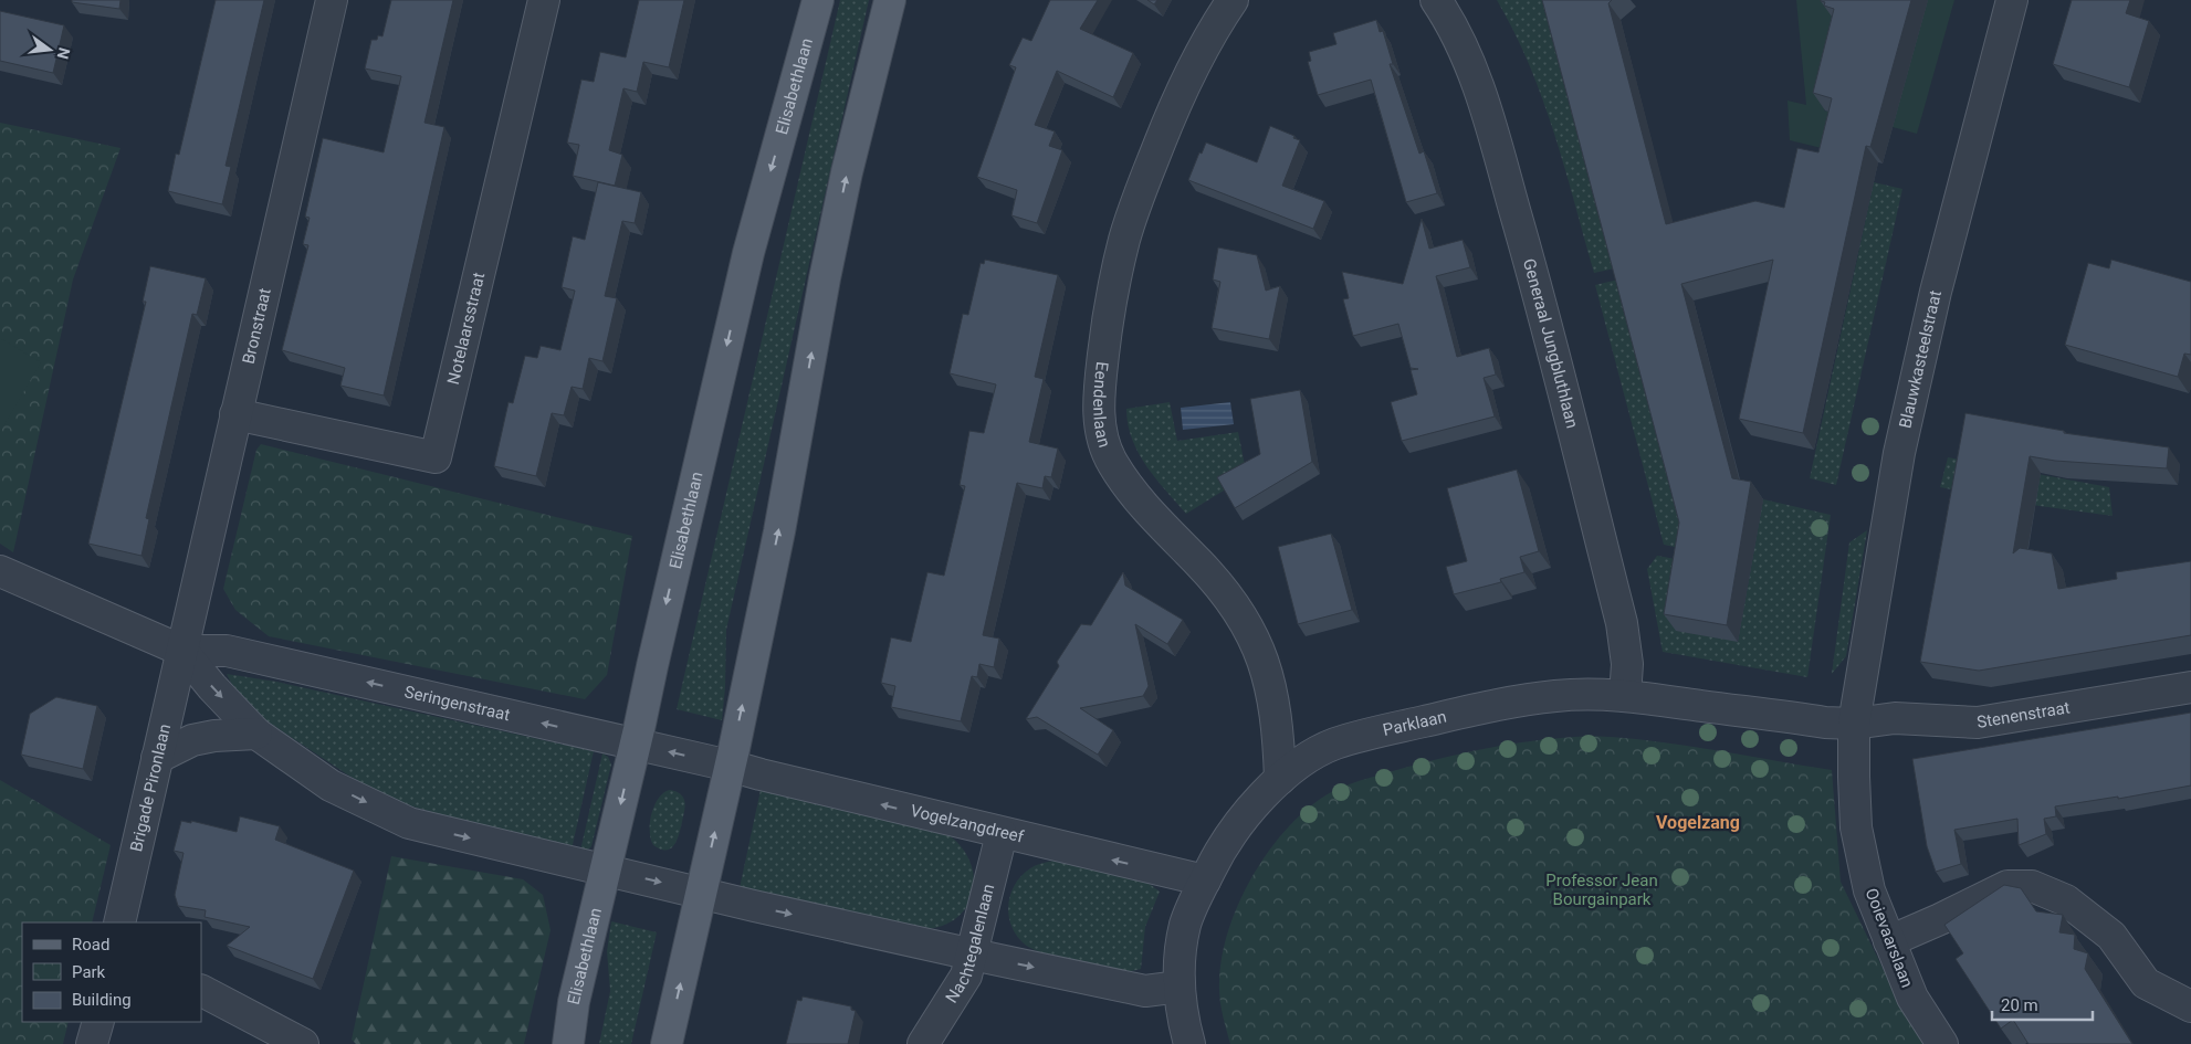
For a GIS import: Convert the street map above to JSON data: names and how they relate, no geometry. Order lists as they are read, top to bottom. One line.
{"streets":{"main road":["Elisabethlaan"],"street":["Bronstraat","Notelaarsstraat","Generaal Jungbluthlaan","Blauwkasteelstraat","Eendenlaan","Seringenstraat","Stenenstraat","Parklaan","Brigade Pironlaan","Vogelzangdreef","Ooievaarslaan","Nachtegalenlaan"]},"crossings":[["Elisabethlaan","Seringenstraat"],["Bronstraat","Notelaarsstraat"],["Bronstraat","Seringenstraat"],["Bronstraat","Brigade Pironlaan"],["Generaal Jungbluthlaan","Parklaan"],["Blauwkasteelstraat","Stenenstraat"],["Blauwkasteelstraat","Parklaan"],["Blauwkasteelstraat","Ooievaarslaan"],["Eendenlaan","Parklaan"],["Seringenstraat","Brigade Pironlaan"],["Seringenstraat","Vogelzangdreef"],["Stenenstraat","Parklaan"],["Stenenstraat","Ooievaarslaan"],["Parklaan","Vogelzangdreef"],["Parklaan","Ooievaarslaan"],["Vogelzangdreef","Nachtegalenlaan"]],"districts":["Vogelzang"],"parks":["Professor Jean Bourgainpark"],"legend":["Road","Park","Building"],"scale_bar":"20 m","north":"right"}
